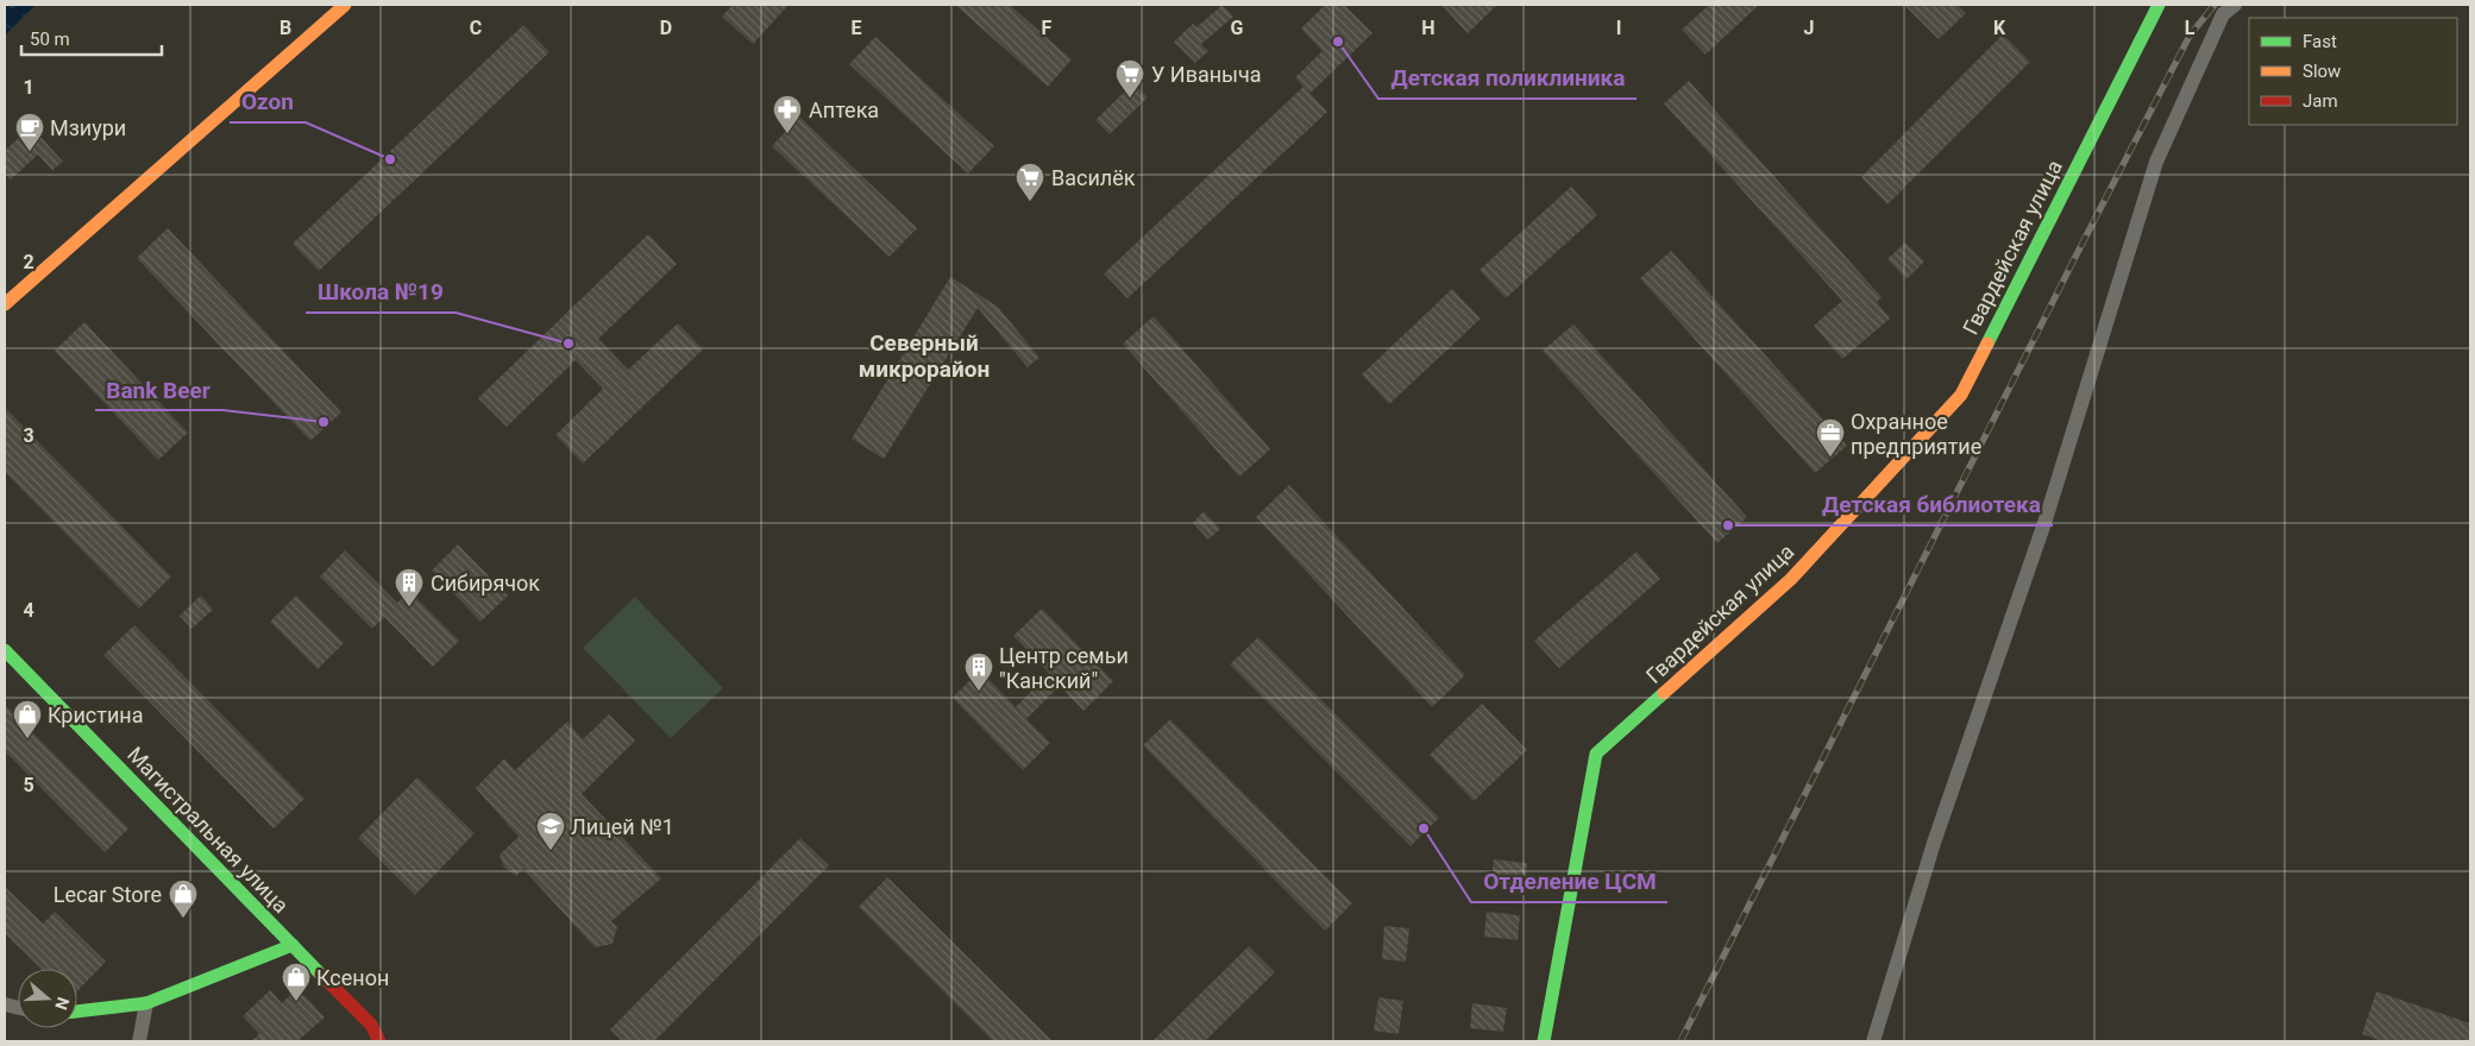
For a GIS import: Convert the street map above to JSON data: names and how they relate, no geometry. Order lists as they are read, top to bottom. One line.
{"streets":{"street":["Гвардейская улица","Магистральная улица"]},"districts":["Северный микрорайон"],"places":{"other":["Детская поликлиника","Ozon","Школа №19","Bank Beer","Детская библиотека","Отделение ЦСМ"],"supermarket":["У Иваныча","Василёк"],"pharmacy":["Аптека"],"cafe":["Мзиури"],"office":["Охранное предприятие"],"building":["Сибирячок","Центр семьи \"Канский\""],"shop":["Кристина","Lecar Store","Ксенон"],"school or university":["Лицей №1"]},"legend":["Fast","Slow","Jam"],"scale_bar":"50 m","north":"right","grid":{"columns":["B","C","D","E","F","G","H","I","J","K","L"],"rows":["1","2","3","4","5"]}}
